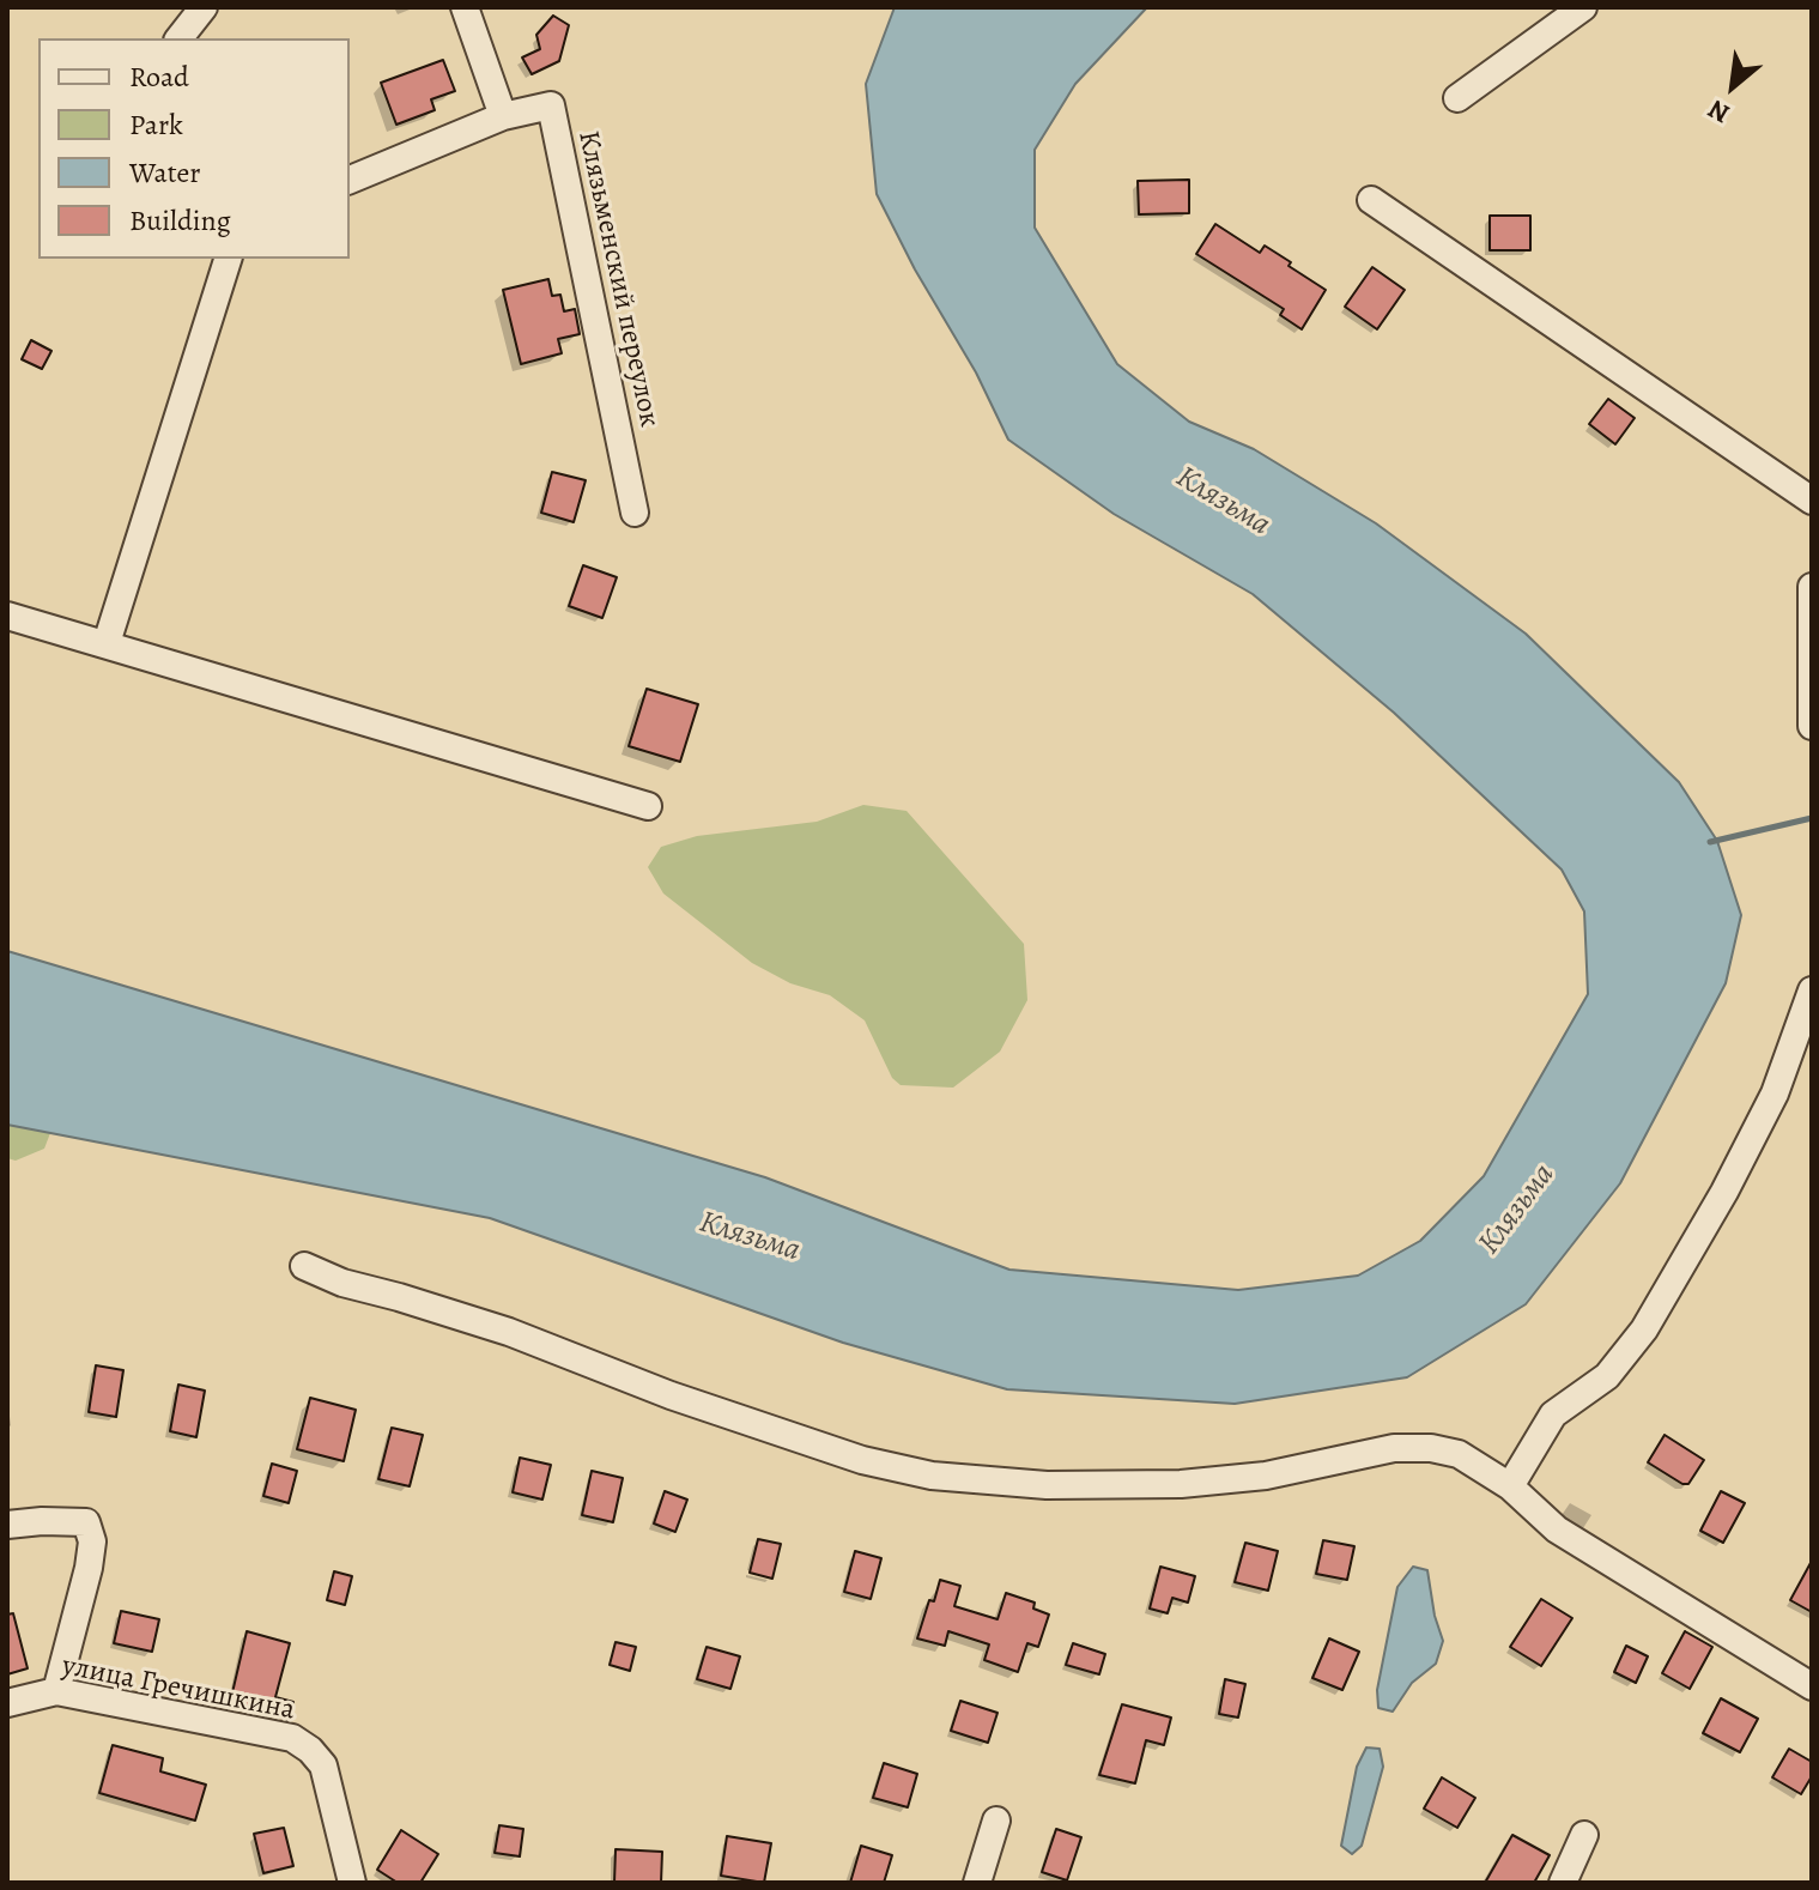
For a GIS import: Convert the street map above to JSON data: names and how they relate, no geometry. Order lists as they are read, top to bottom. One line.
{"streets":{"street":["Клязьменский переулок","улица Гречишкина"]},"water":["Клязьма"],"legend":["Road","Park","Water","Building"],"north":"bottom left"}
